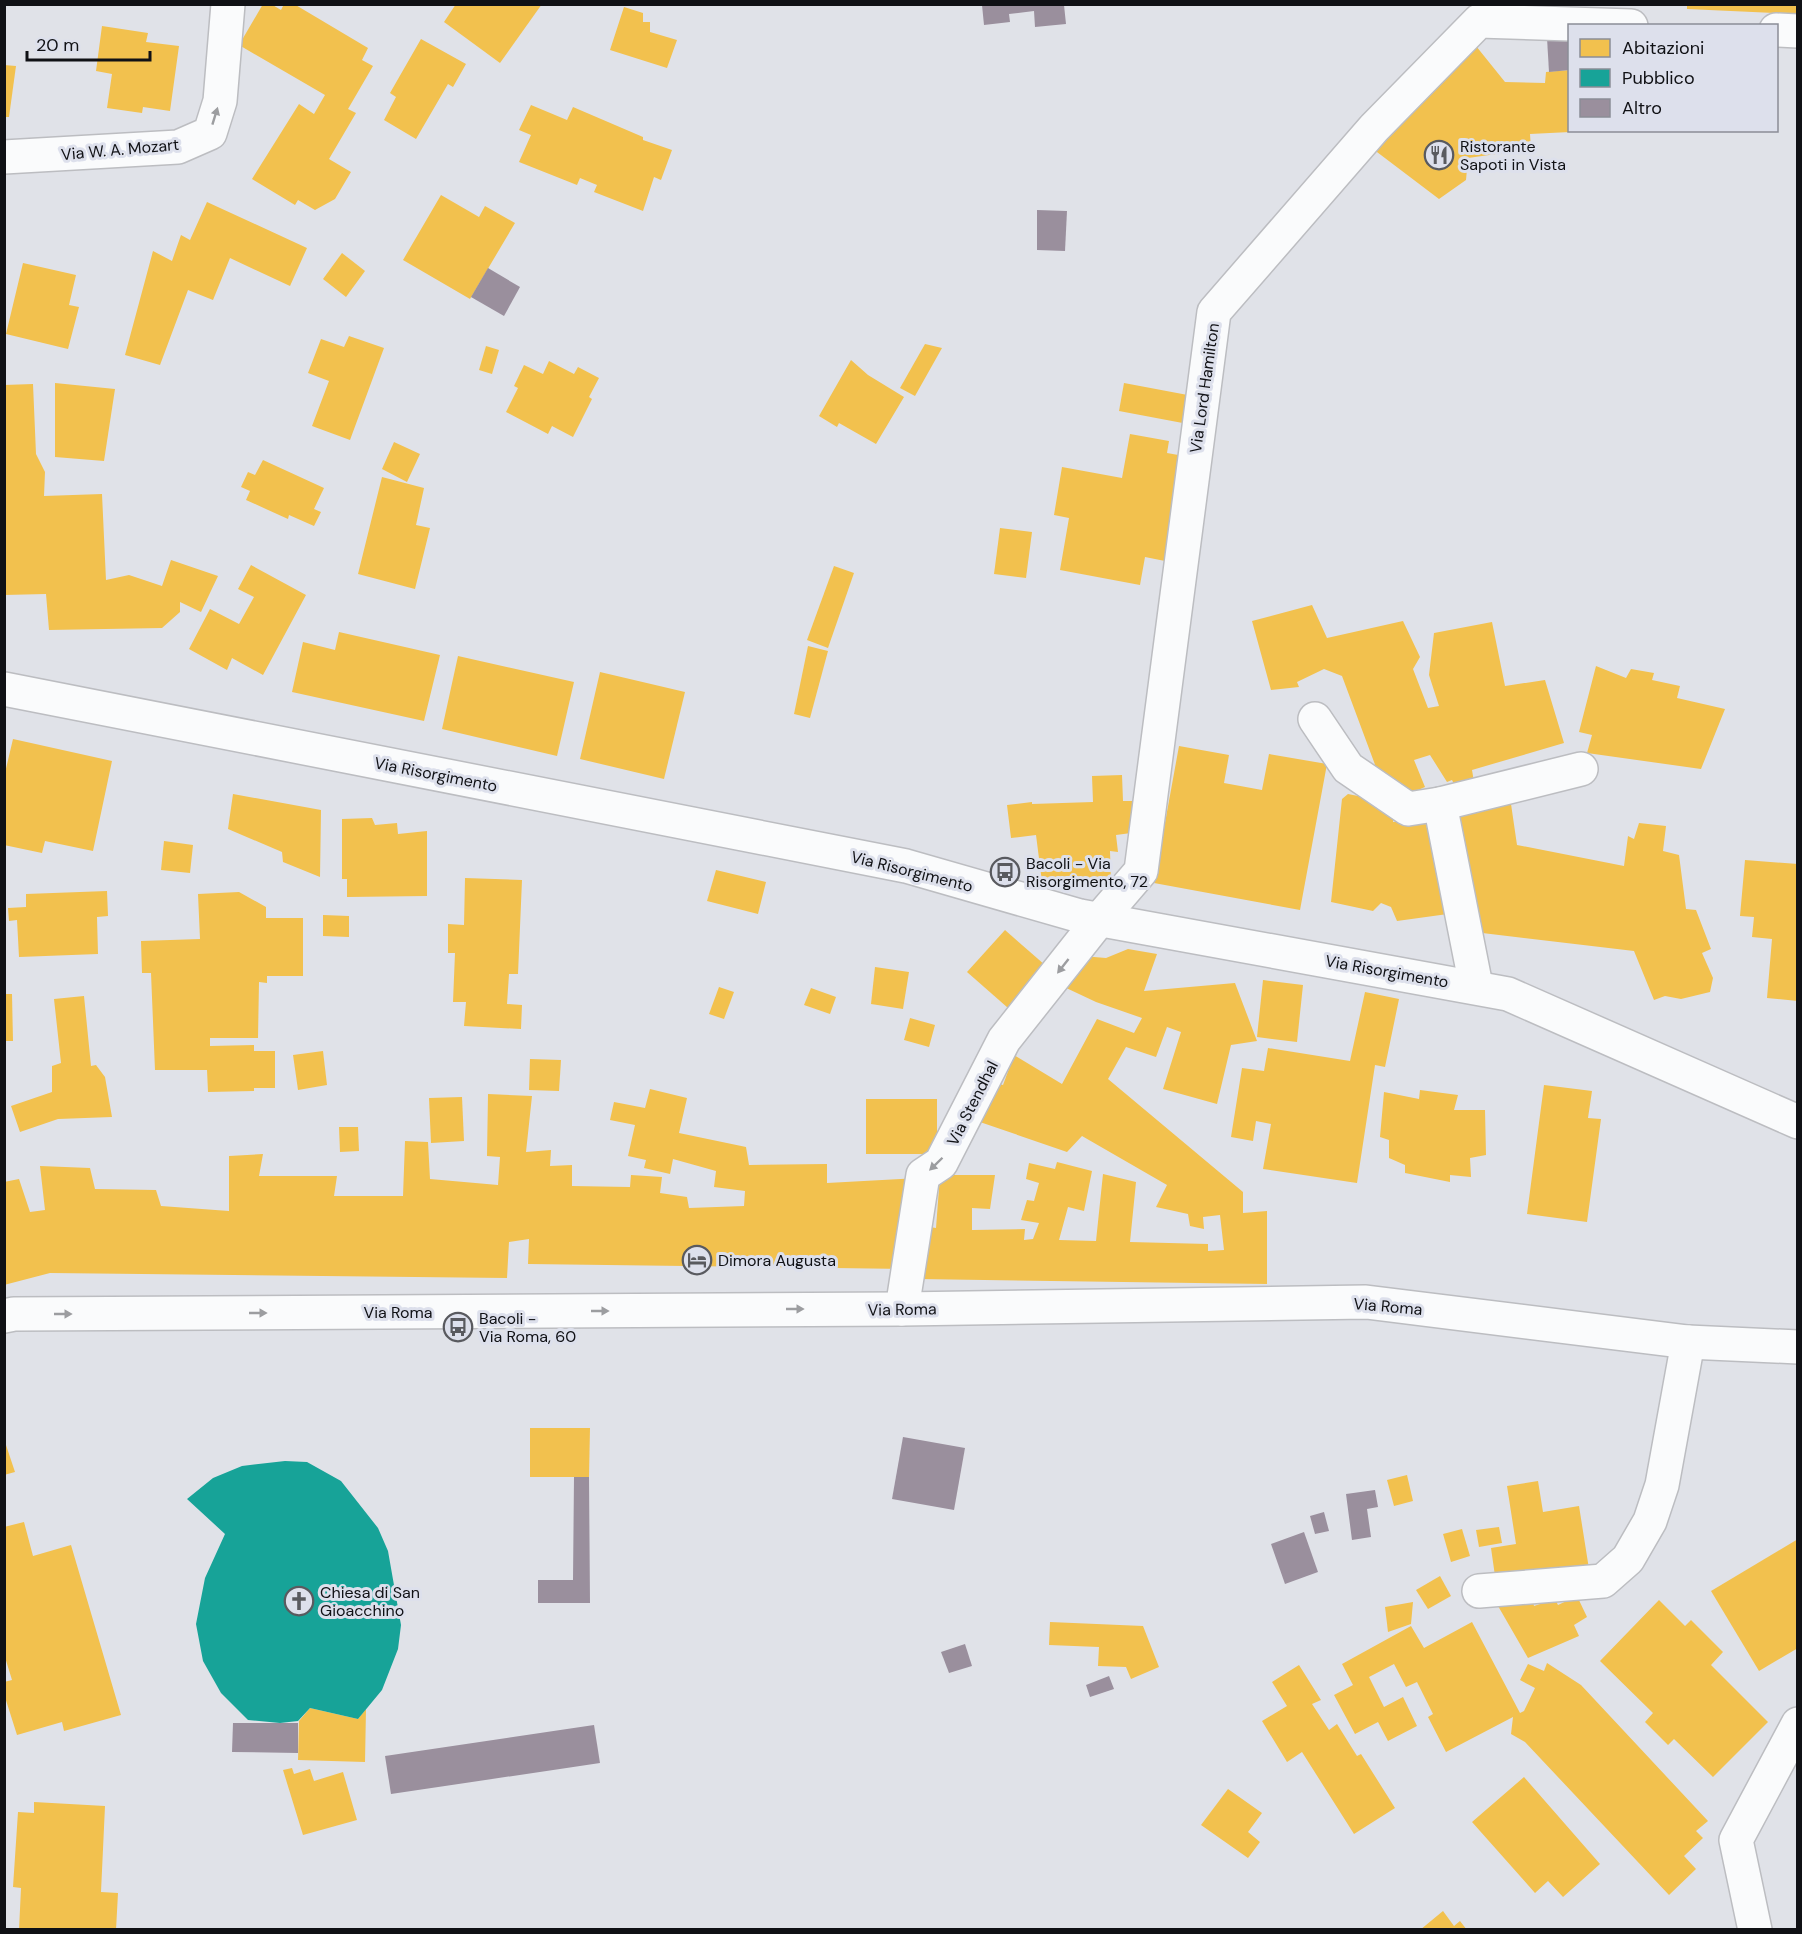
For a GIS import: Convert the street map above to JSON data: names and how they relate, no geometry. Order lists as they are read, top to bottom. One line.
{"streets":{"street":["Via W. A. Mozart","Via Lord Hamilton","Via Risorgimento","Via Stendhal","Via Roma"]},"crossings":[["Via Lord Hamilton","Via Risorgimento"],["Via Lord Hamilton","Via Stendhal"],["Via Risorgimento","Via Stendhal"],["Via Stendhal","Via Roma"]],"one_way":["Via Stendhal","Via Roma"],"places":{"restaurant":["Ristorante Sapoti in Vista"],"bus stop":["Bacoli - Via Risorgimento, 72","Bacoli - Via Roma, 60"],"hotel":["Dimora Augusta"],"church":["Chiesa di San Gioacchino"]},"legend":["Abitazioni","Pubblico","Altro"],"scale_bar":"20 m"}
